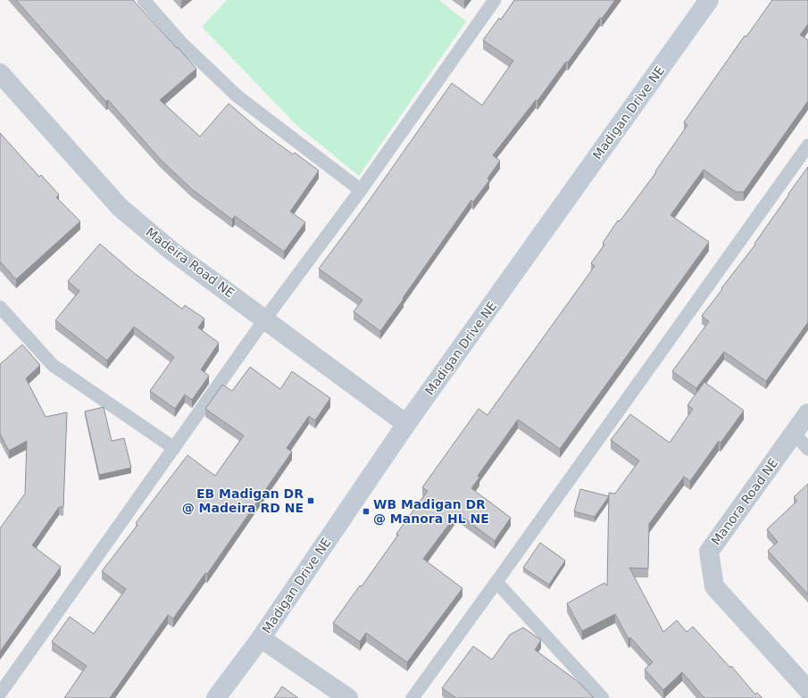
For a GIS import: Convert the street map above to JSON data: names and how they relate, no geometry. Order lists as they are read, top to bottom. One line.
{"streets":{"street":["Madigan Drive NE","Madeira Road NE","Manora Road NE"]},"crossings":[["Madigan Drive NE","Madeira Road NE"]],"places":{"transit":["EB Madigan DR @ Madeira RD NE","WB Madigan DR @ Manora HL NE"]}}
